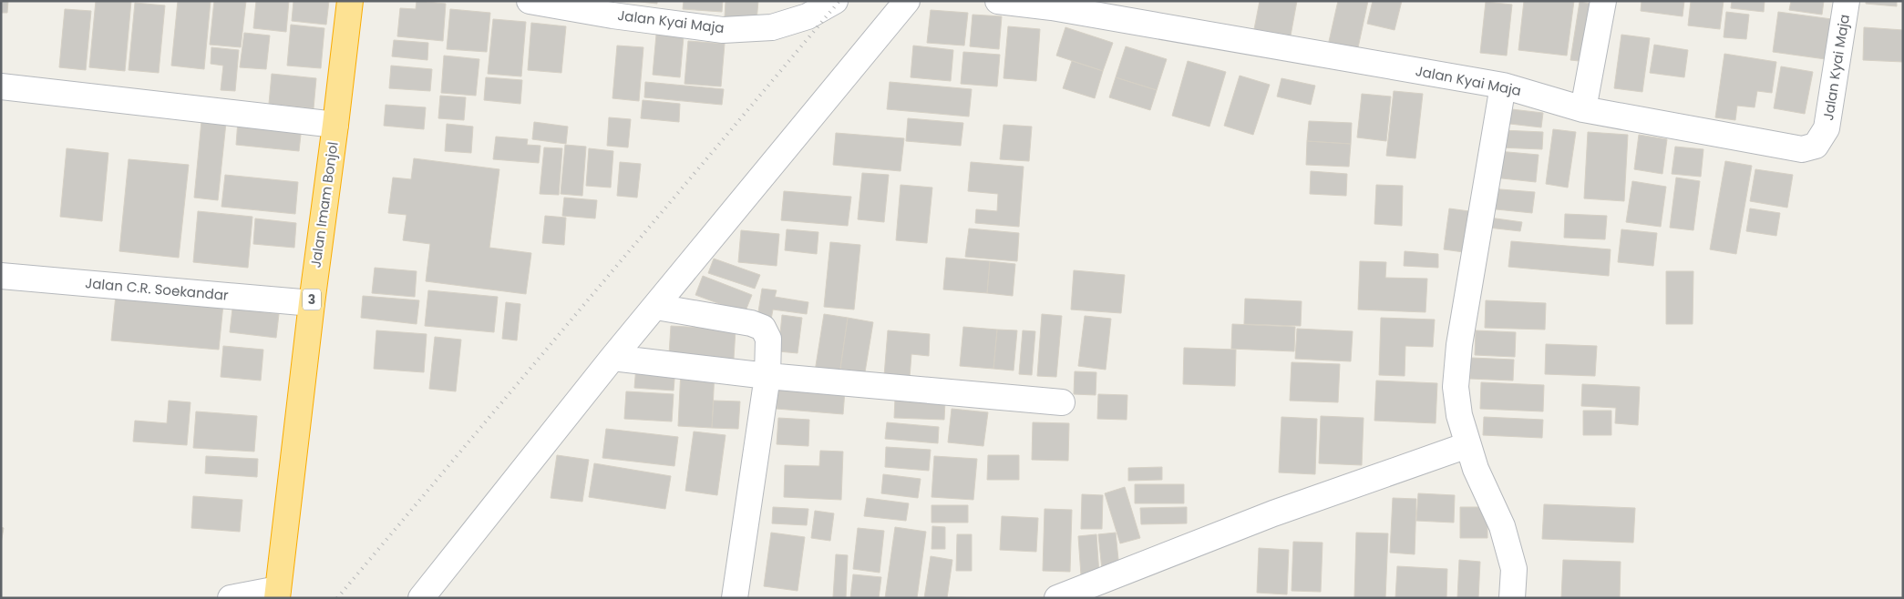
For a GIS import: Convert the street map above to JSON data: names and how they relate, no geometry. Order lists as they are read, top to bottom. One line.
{"streets":{"highway":["Jalan Imam Bonjol","3"],"street":["Jalan Kyai Maja","Jalan C.R. Soekandar"]},"crossings":[["Jalan Imam Bonjol","Jalan C.R. Soekandar"]]}
